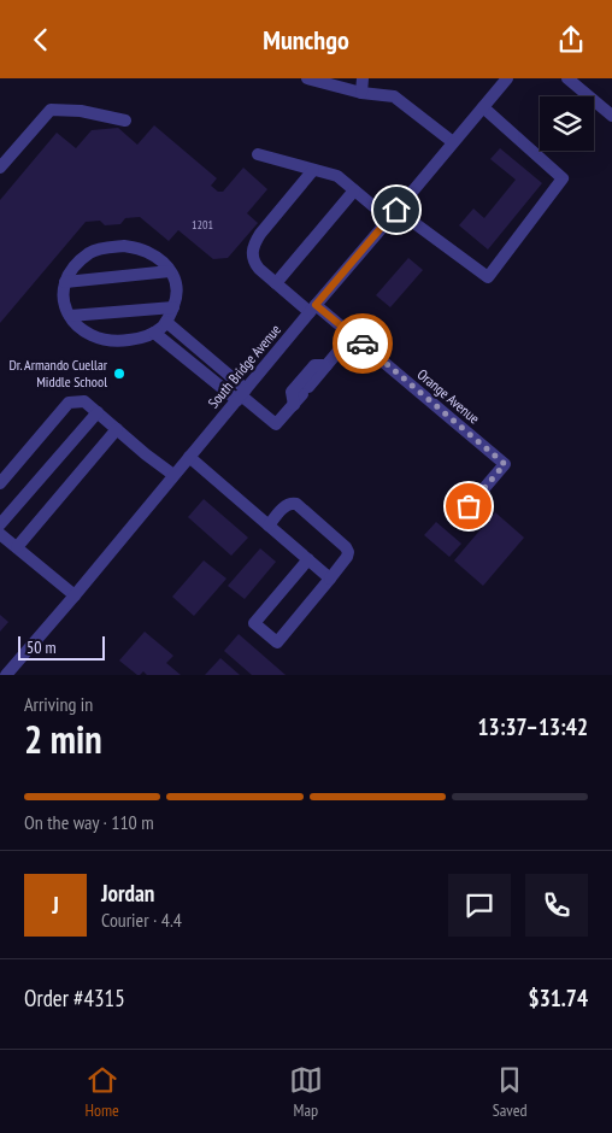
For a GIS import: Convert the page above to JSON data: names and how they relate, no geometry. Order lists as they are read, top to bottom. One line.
{"streets":{"street":["South Bridge Avenue","Orange Avenue"]},"crossings":[["South Bridge Avenue","Orange Avenue"]],"places":["Dr. Armando Cuellar Middle School"],"house_numbers":["1201"],"scale_bar":"50 m","page":{"header":"Munchgo","scale":"50 m","heading":["2 min","Arriving in","13:37–13:42"],"panel":["Jordan","Courier · 4.4","Order #4315","$31.74"],"bar":"On the way · 110 m","round":"J","tabs":["Home","Map","Saved"]}}
